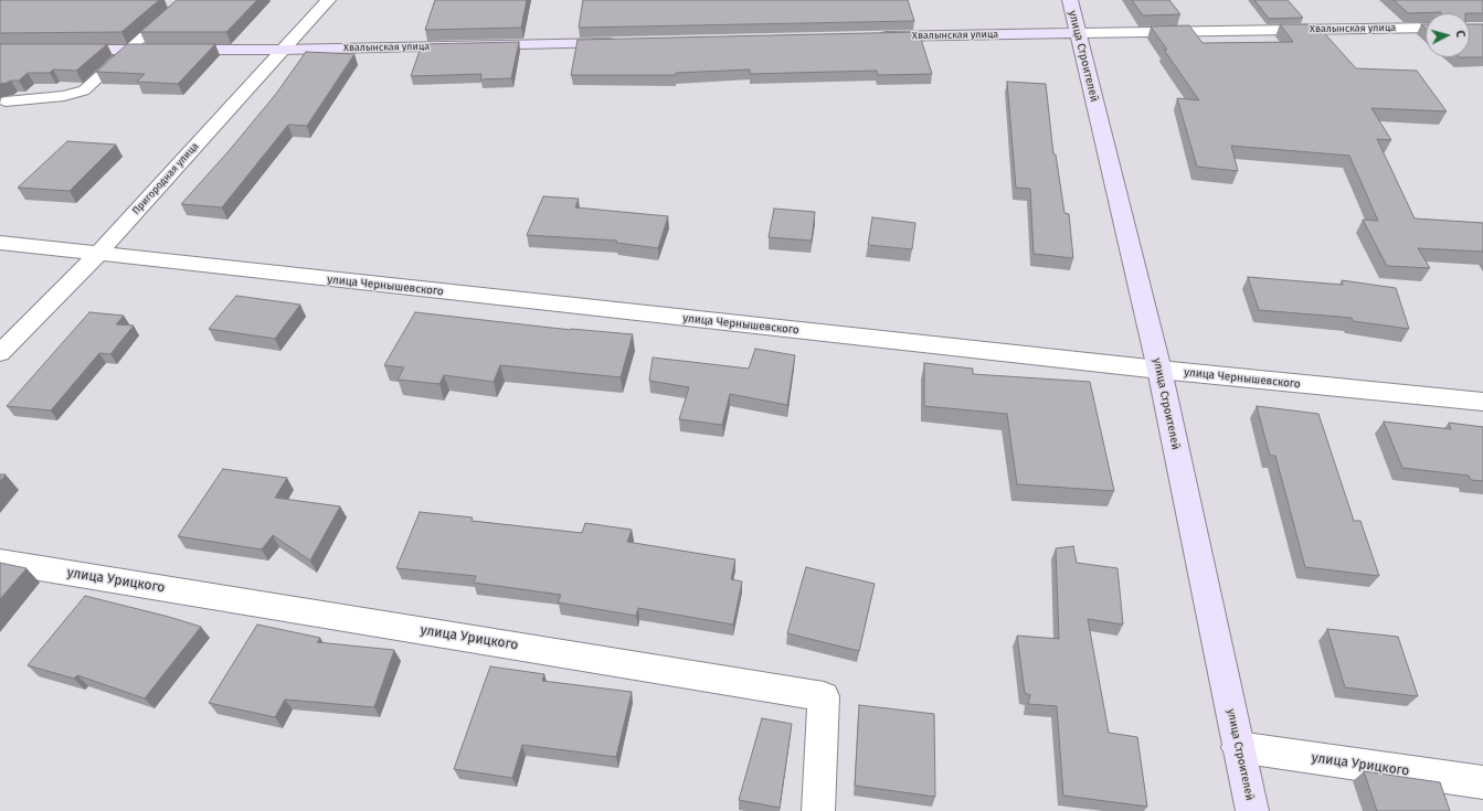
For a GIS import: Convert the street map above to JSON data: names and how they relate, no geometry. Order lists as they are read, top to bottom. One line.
{"streets":{"street":["Хвалынская улица","улица Строителей","Пригородная улица","улица Чернышевского","улица Урицкого"]},"crossings":[["Хвалынская улица","улица Строителей"],["Хвалынская улица","Пригородная улица"],["улица Строителей","улица Чернышевского"],["улица Строителей","улица Урицкого"],["Пригородная улица","улица Чернышевского"]],"north":"right"}
